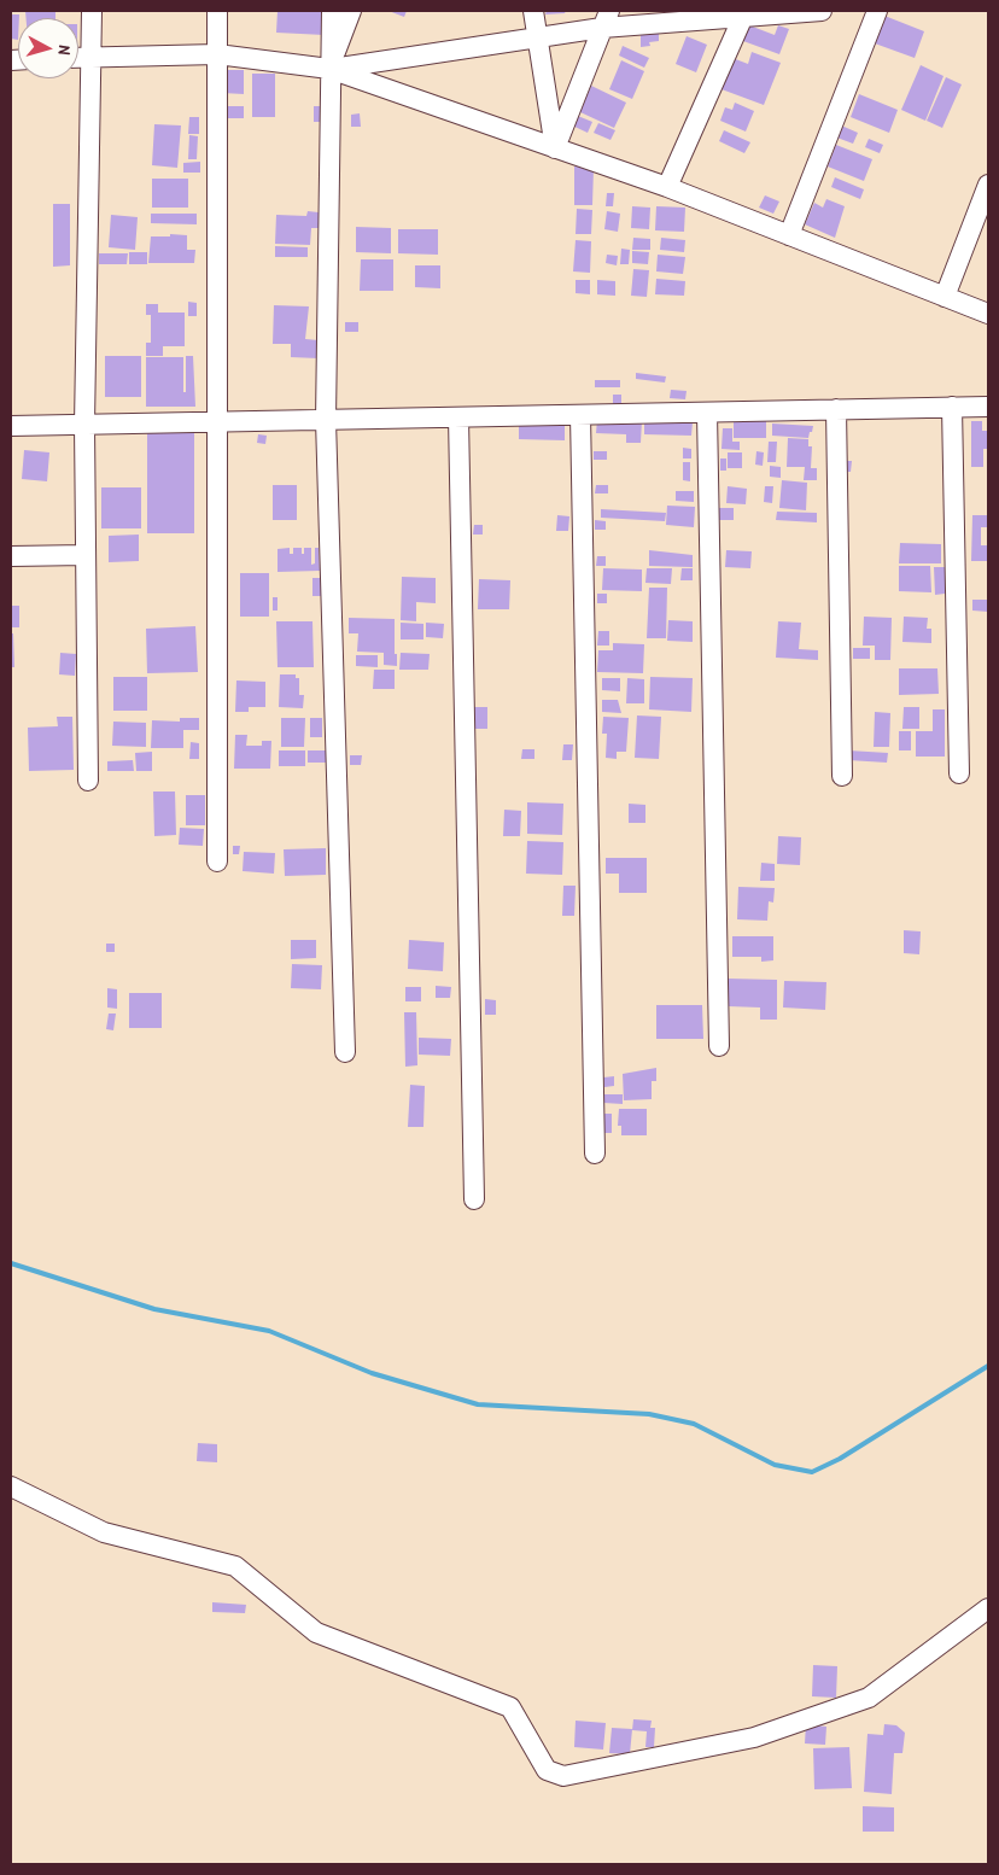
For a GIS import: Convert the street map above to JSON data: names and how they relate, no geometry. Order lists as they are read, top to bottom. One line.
{"north":"right"}
